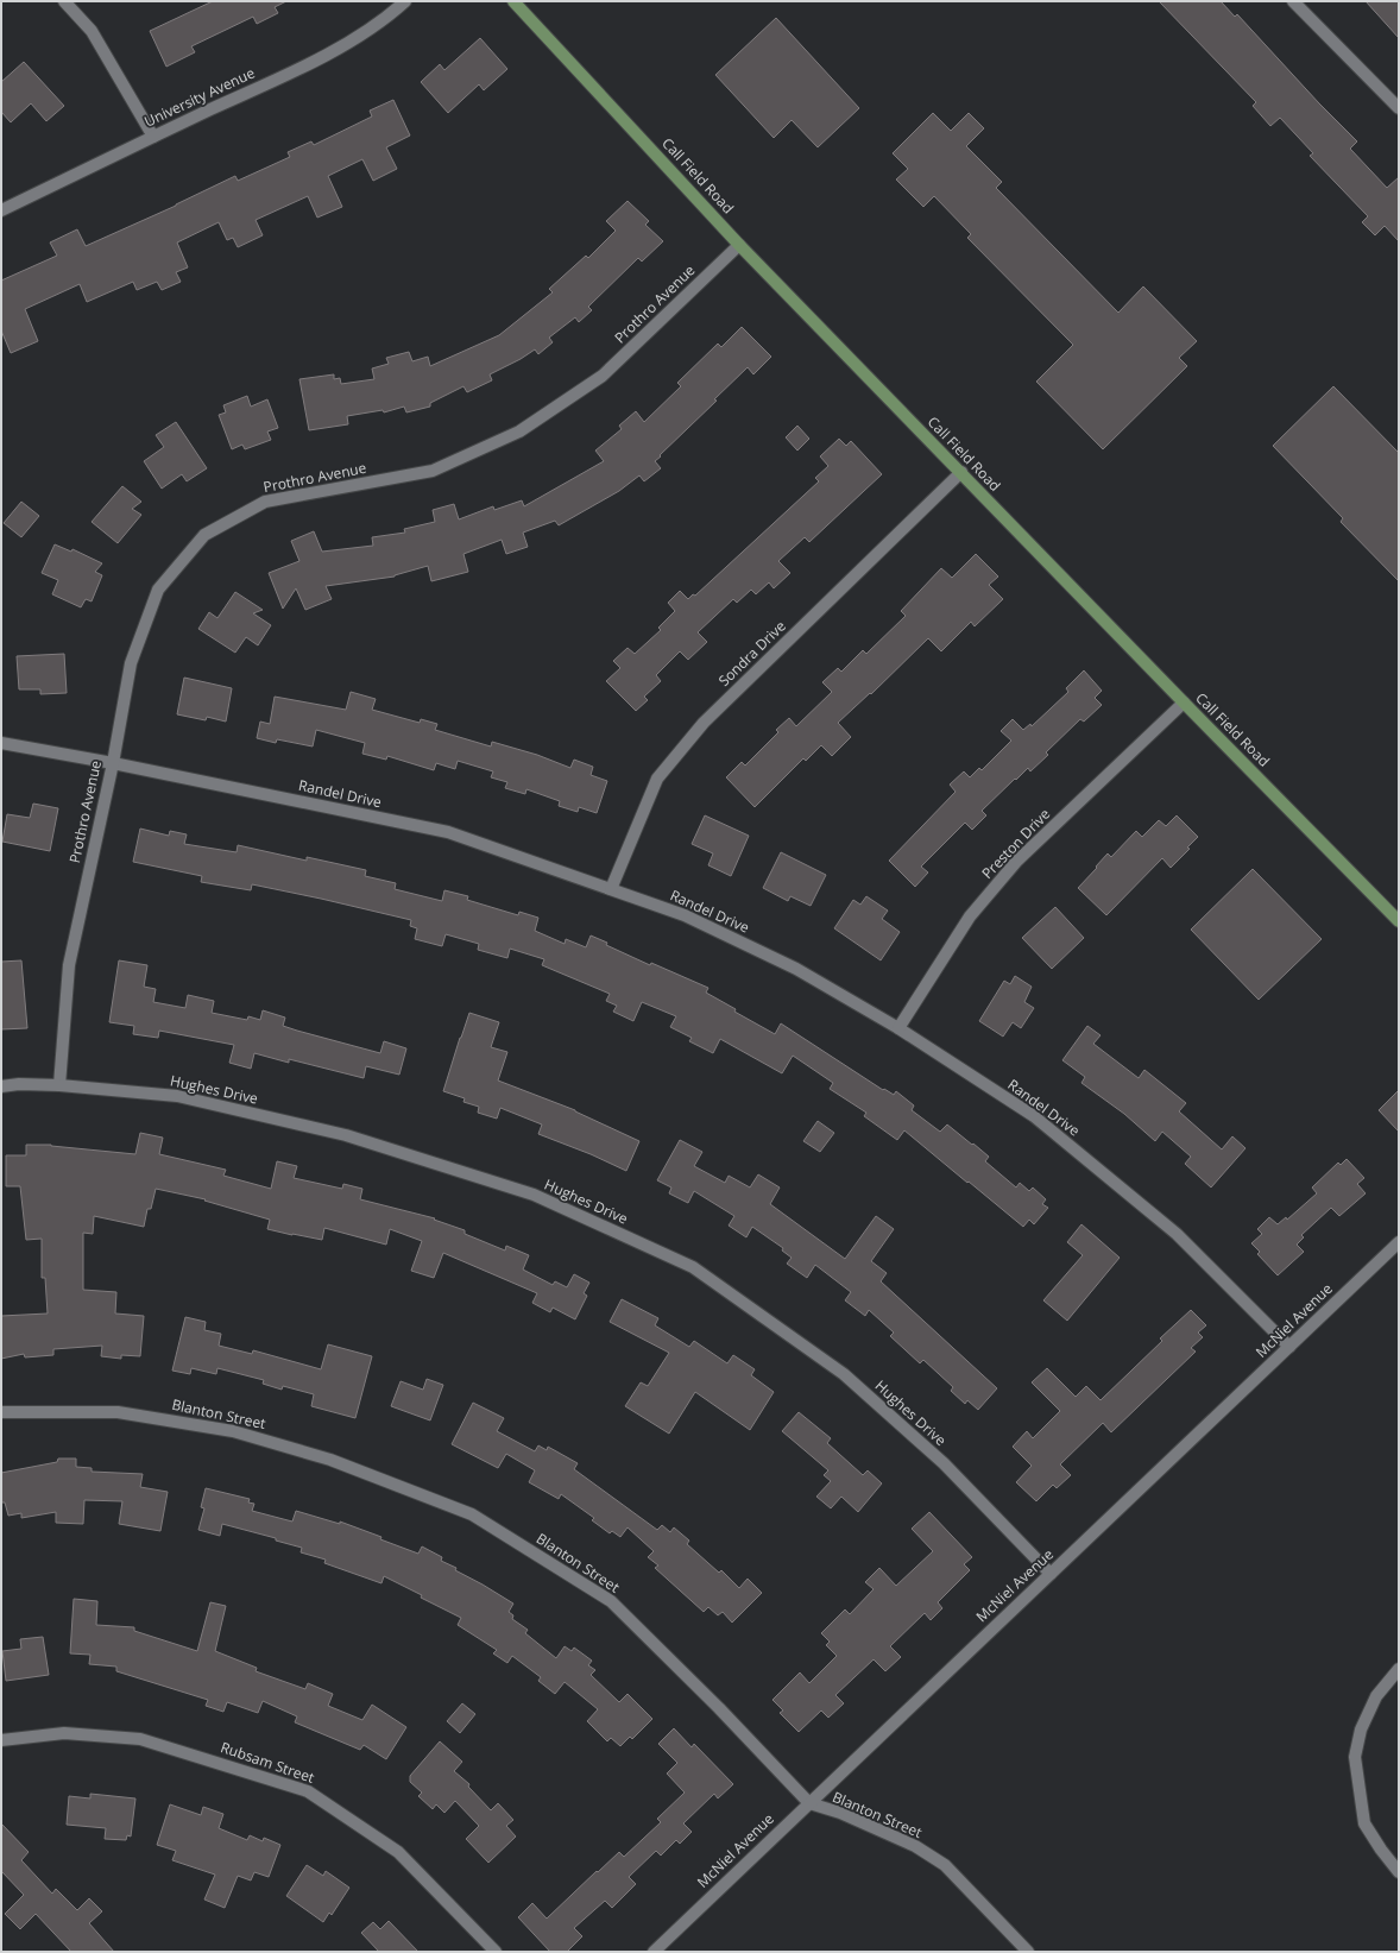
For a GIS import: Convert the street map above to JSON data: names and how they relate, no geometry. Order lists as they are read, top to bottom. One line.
{"streets":{"main road":["Call Field Road"],"street":["University Avenue","Prothro Avenue","Sondra Drive","Randel Drive","Preston Drive","Hughes Drive","McNiel Avenue","Blanton Street","Rubsam Street"]},"crossings":[["Call Field Road","Prothro Avenue"],["Call Field Road","Sondra Drive"],["Call Field Road","Preston Drive"],["Prothro Avenue","Randel Drive"],["Prothro Avenue","Hughes Drive"],["Sondra Drive","Randel Drive"],["Randel Drive","Preston Drive"],["Randel Drive","McNiel Avenue"],["Hughes Drive","McNiel Avenue"],["McNiel Avenue","Blanton Street"]]}
